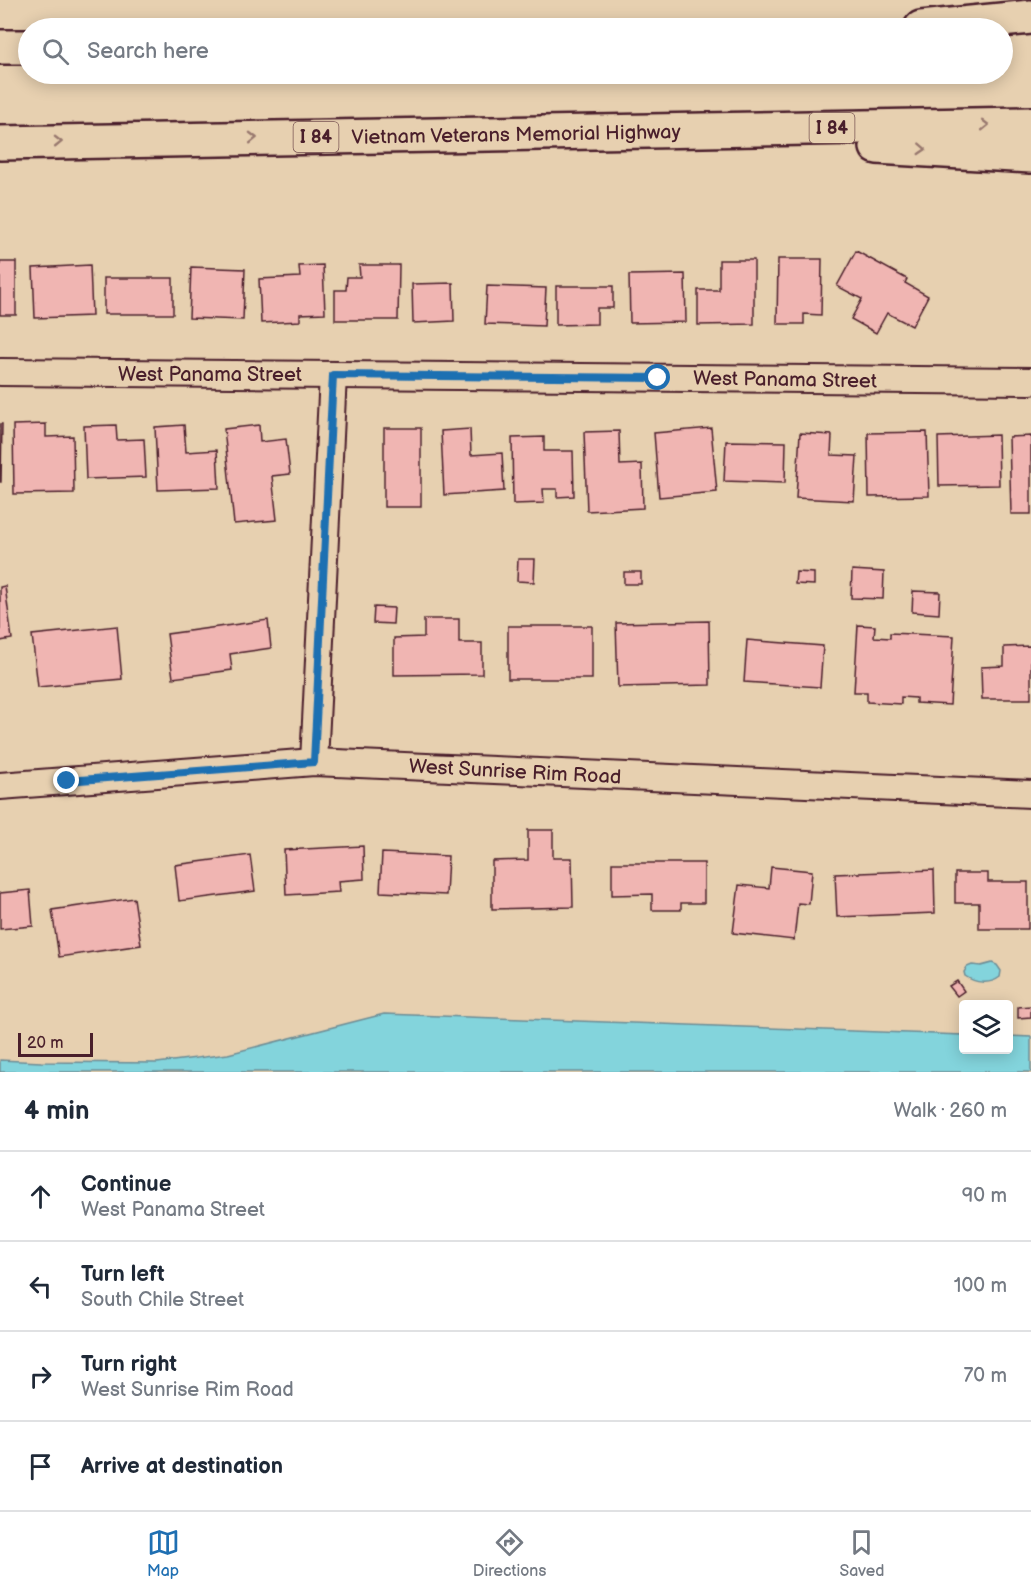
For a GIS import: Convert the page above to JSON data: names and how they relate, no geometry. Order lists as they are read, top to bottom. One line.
{"streets":{"highway":["I 84","Vietnam Veterans Memorial Highway"],"street":["West Panama Street","West Sunrise Rim Road"]},"scale_bar":"20 m","page":{"search":"Search here","scale":"20 m","heading":["4 min","Walk · 260 m"],"list":[["Continue","West Panama Street","90 m"],["Turn left","South Chile Street","100 m"],["Turn right","West Sunrise Rim Road","70 m"],"Arrive at destination"],"nav":["Map","Directions","Saved"]}}
